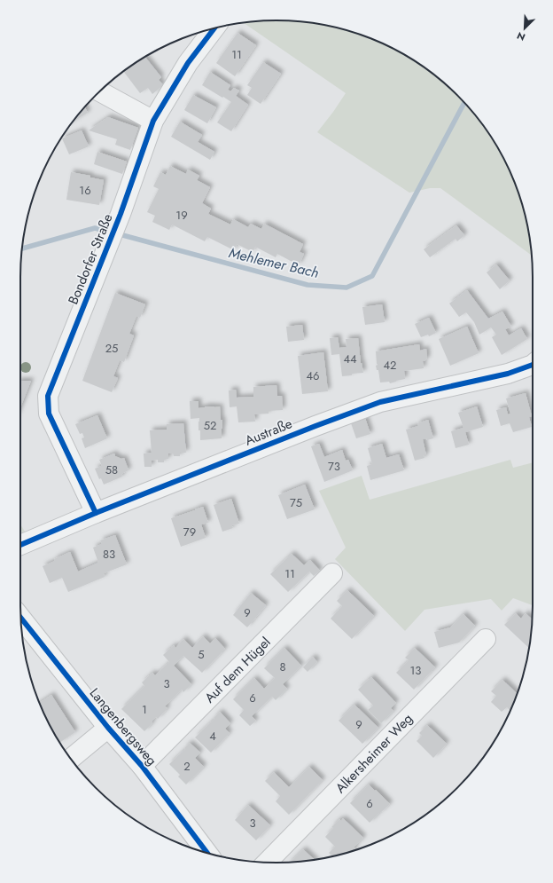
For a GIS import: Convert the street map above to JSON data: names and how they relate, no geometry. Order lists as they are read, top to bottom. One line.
{"streets":{"street":["Bondorfer Straße","Austraße","Auf dem Hügel","Langenbergsweg","Alkersheimer Weg"]},"crossings":[["Bondorfer Straße","Austraße"],["Auf dem Hügel","Langenbergsweg"]],"water":["Mehlemer Bach"],"house_numbers":["11","16","19","25","44","42","46","52","73","58","75","79","83","11","9","5","8","13","3","6","1","9","4","2","6","3"],"north":"bottom left"}
